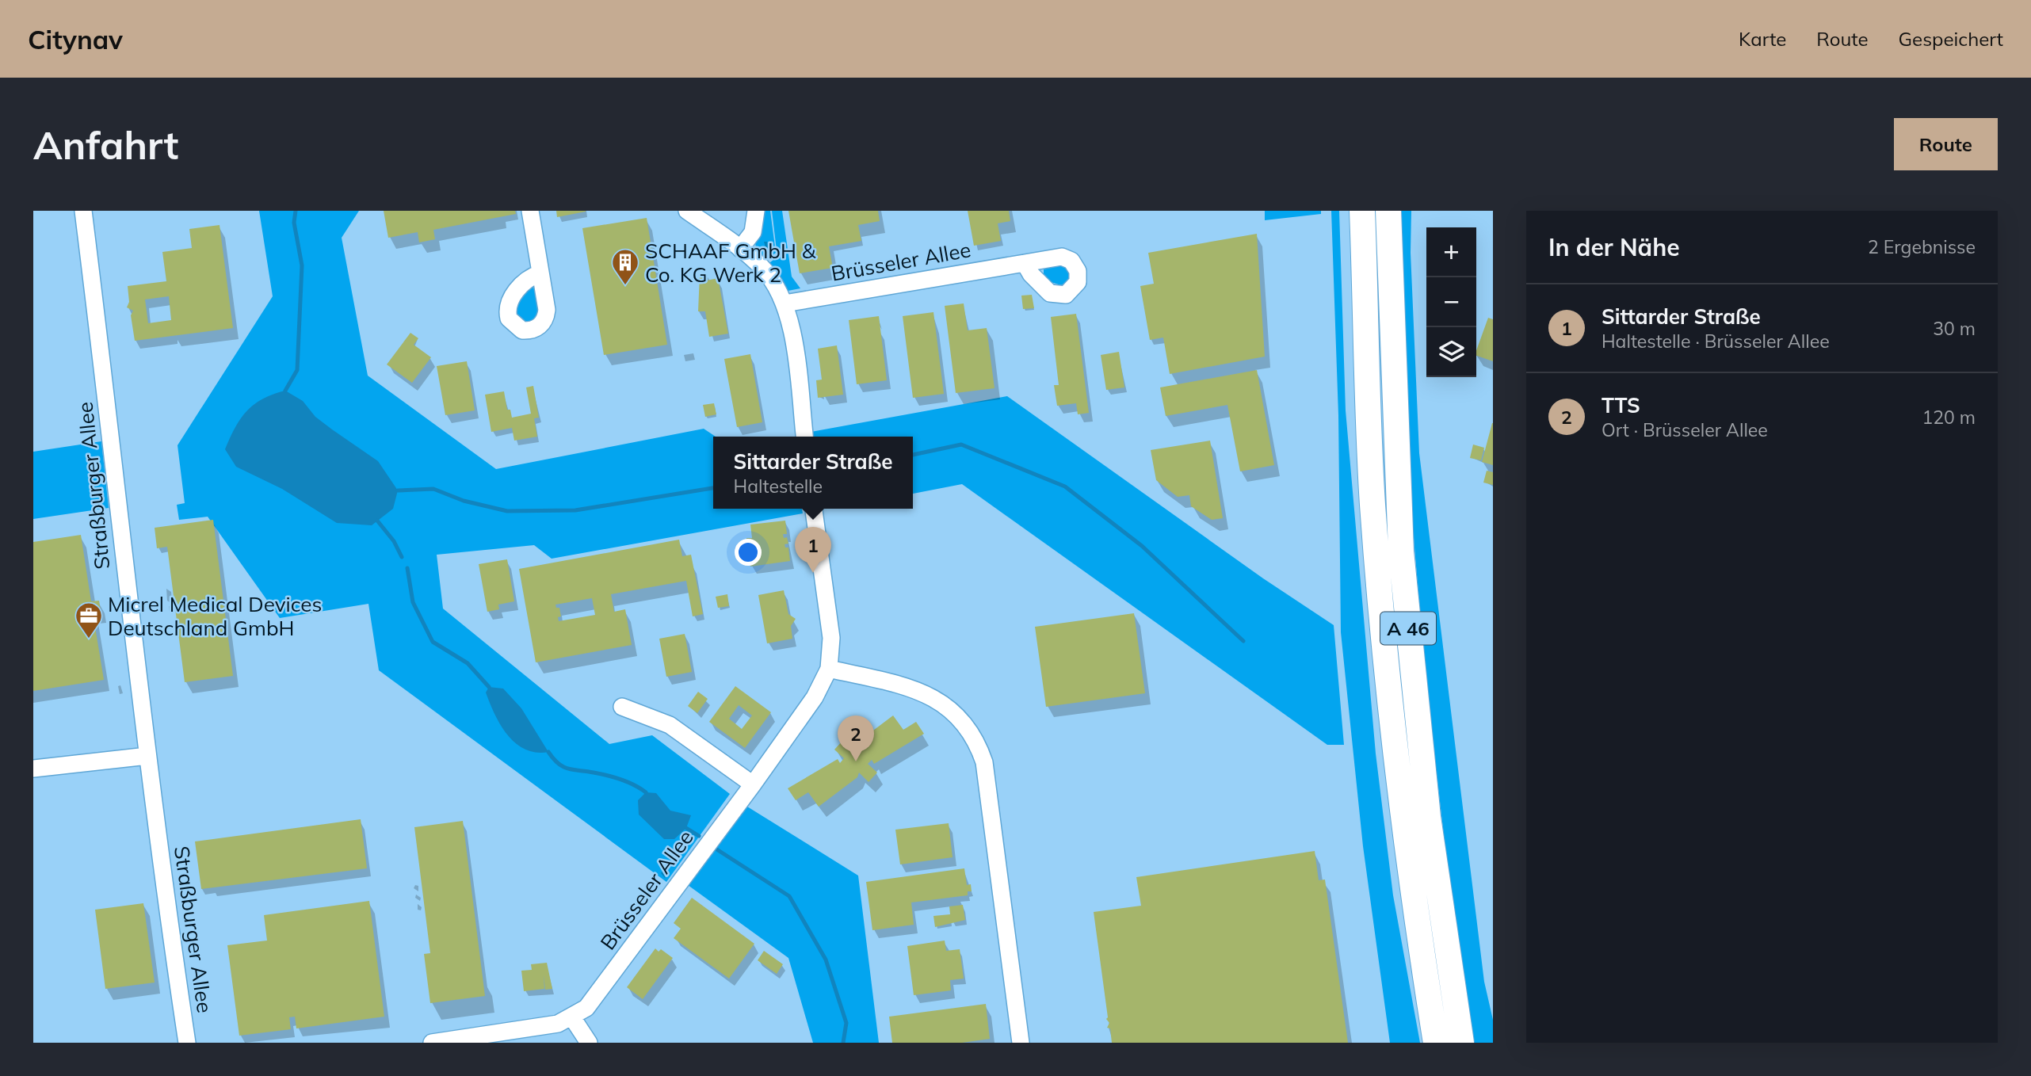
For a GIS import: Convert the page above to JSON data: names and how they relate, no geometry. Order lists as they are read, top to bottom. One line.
{"streets":{"highway":["A 46"],"street":["Brüsseler Allee","Straßburger Allee"]},"places":{"building":["SCHAAF GmbH & Co. KG Werk 2"],"office":["Micrel Medical Devices Deutschland GmbH"]},"page":{"header":"Citynav","nav":["Karte","Route","Gespeichert"],"buttons":"Route","title":"Anfahrt","heading":["In der Nähe","2 Ergebnisse"],"map_buttons":["+","−"],"list":[{"mark":"1","name":"Sittarder Straße","note":"Haltestelle · Brüsseler Allee","value":"30 m"},{"mark":"2","name":"TTS","note":"Ort · Brüsseler Allee","value":"120 m"}],"popup":["Sittarder Straße","Haltestelle"],"pins":["1","2"]}}
